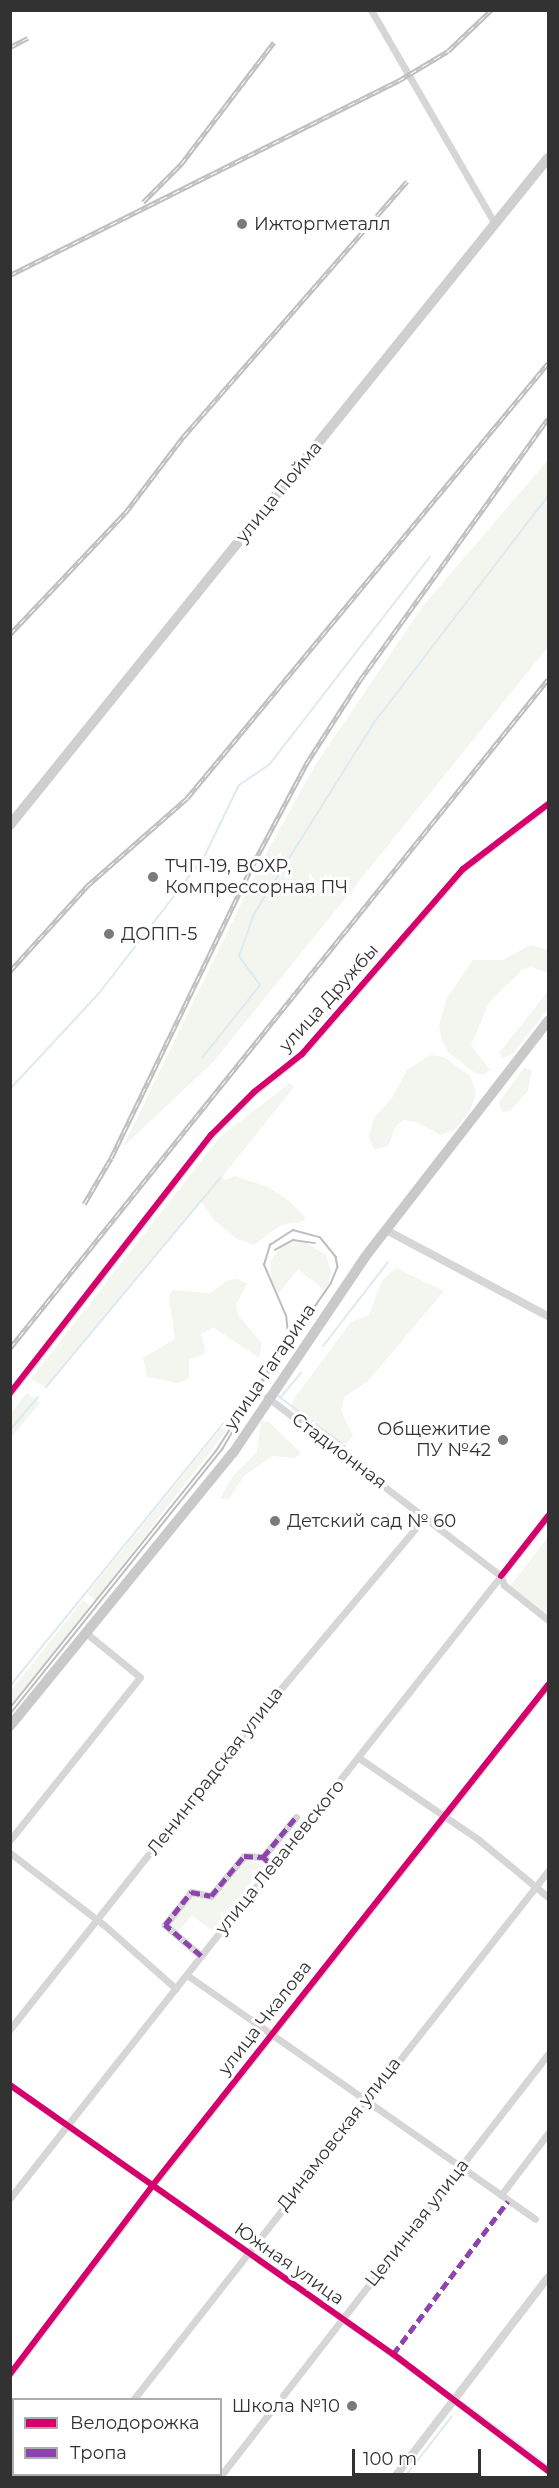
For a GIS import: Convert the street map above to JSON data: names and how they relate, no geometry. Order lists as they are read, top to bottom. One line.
{"streets":{"main road":["улица Пойма","улица Гагарина"],"street":["улица Дружбы","Стадионная","Ленинградская улица","улица Леваневского","улица Чкалова","Динамовская улица","Целинная улица","Южная улица"]},"crossings":[["улица Гагарина","Стадионная"],["Стадионная","Ленинградская улица"],["Стадионная","улица Леваневского"],["улица Леваневского","Южная улица"],["улица Чкалова","Южная улица"],["Динамовская улица","Южная улица"],["Целинная улица","Южная улица"]],"places":["Ижторгметалл","ТЧП-19, ВОХР, Компрессорная ПЧ","ДОПП-5","Общежитие ПУ №42","Детский сад № 60","Школа №10"],"legend":["Велодорожка","Тропа"],"scale_bar":"100 m"}
